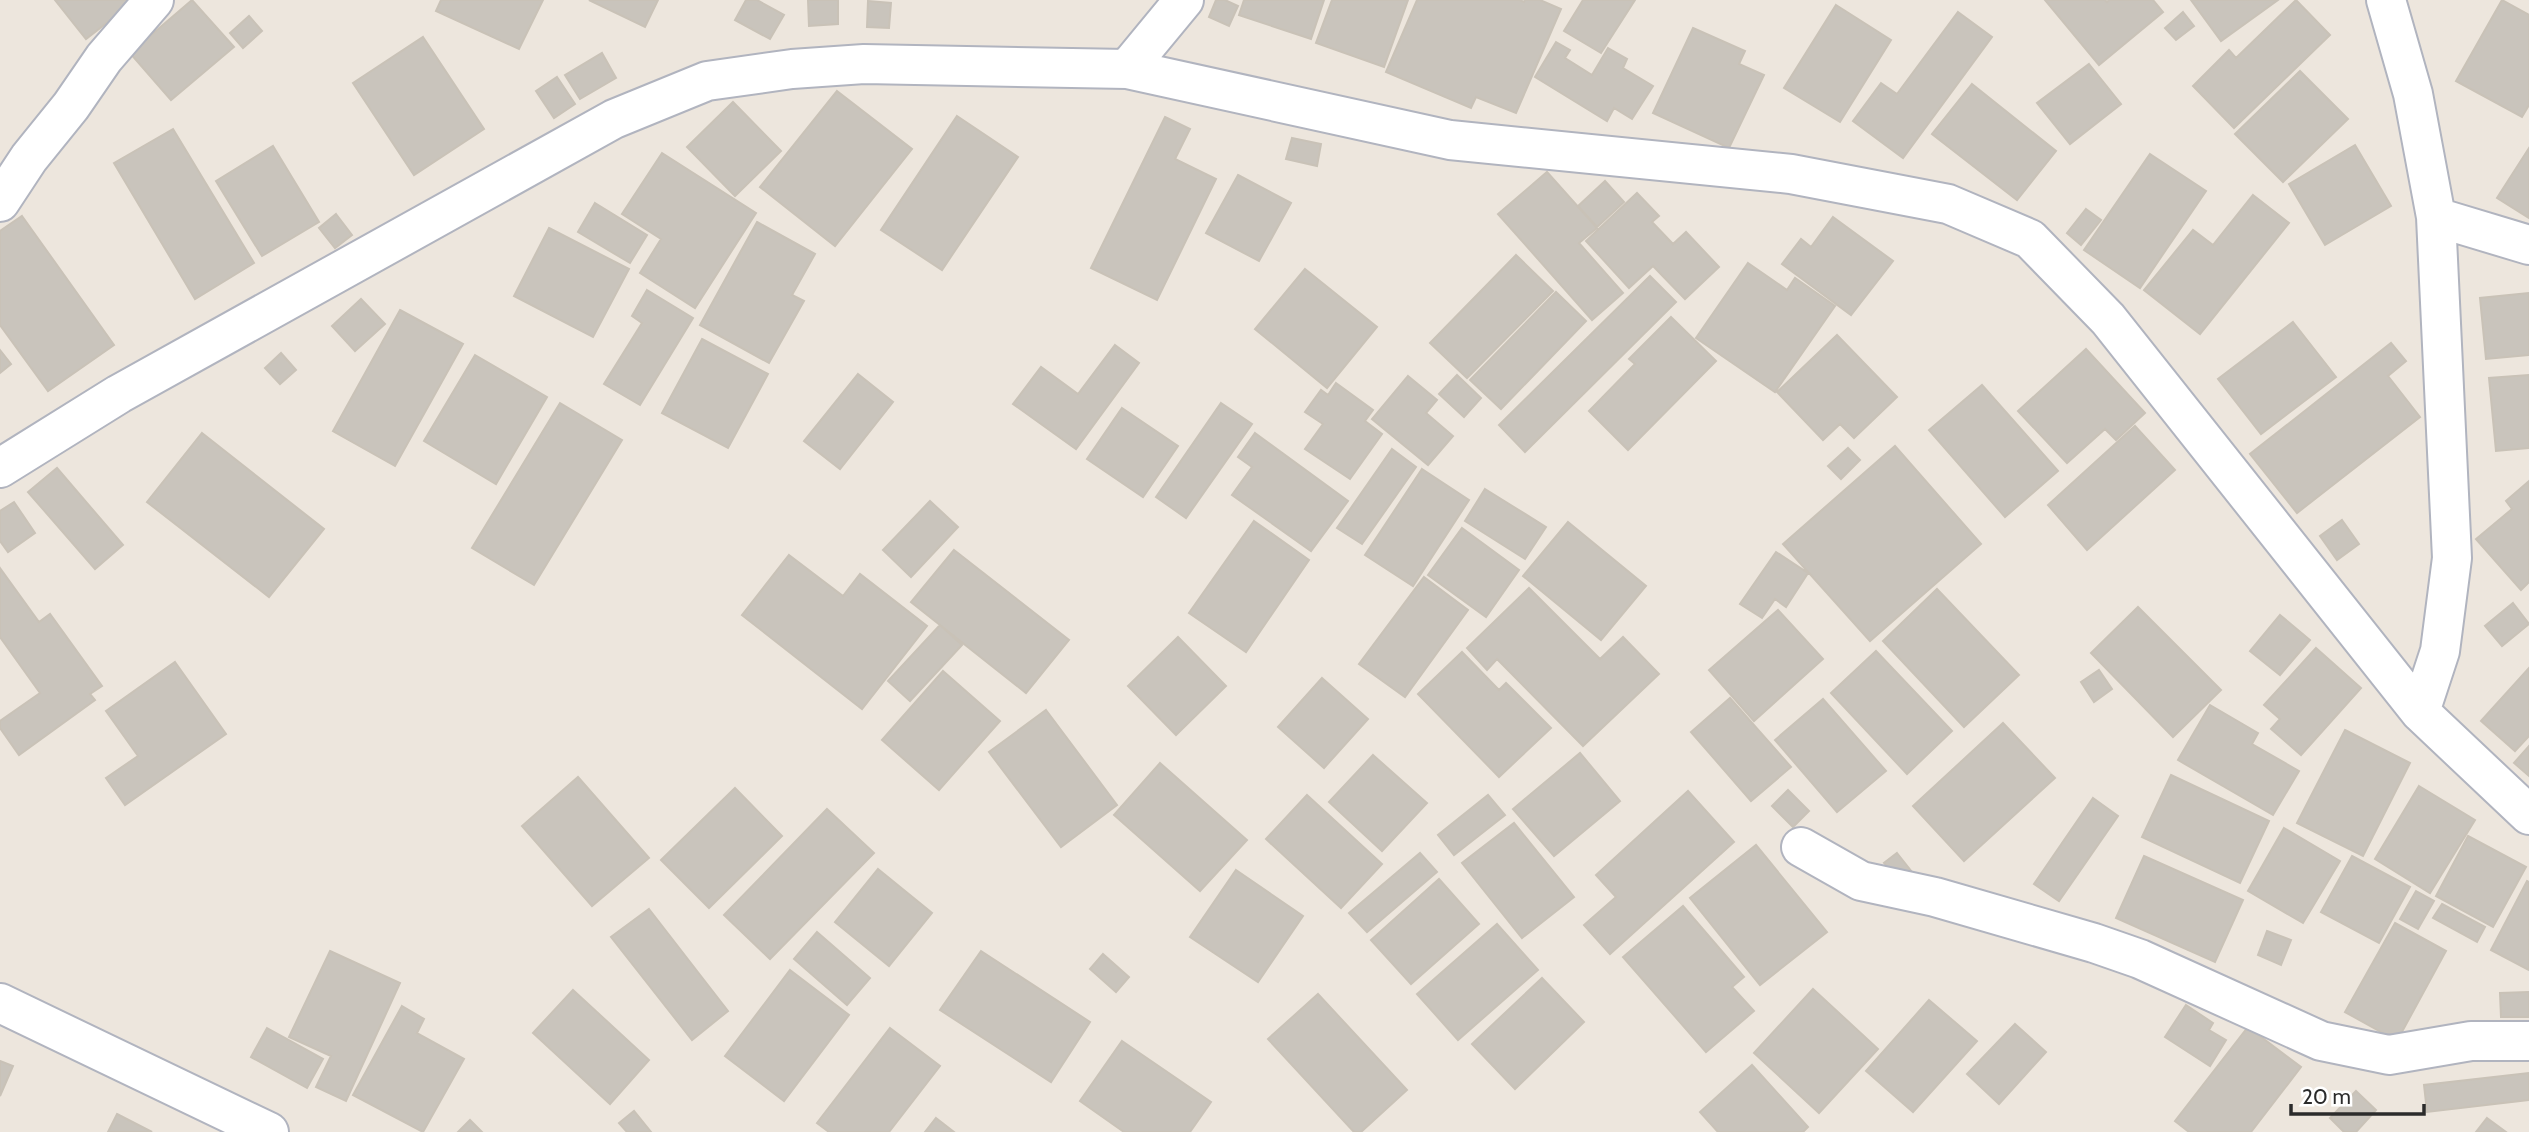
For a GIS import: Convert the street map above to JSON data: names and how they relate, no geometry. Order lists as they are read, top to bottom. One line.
{"scale_bar":"20 m"}
